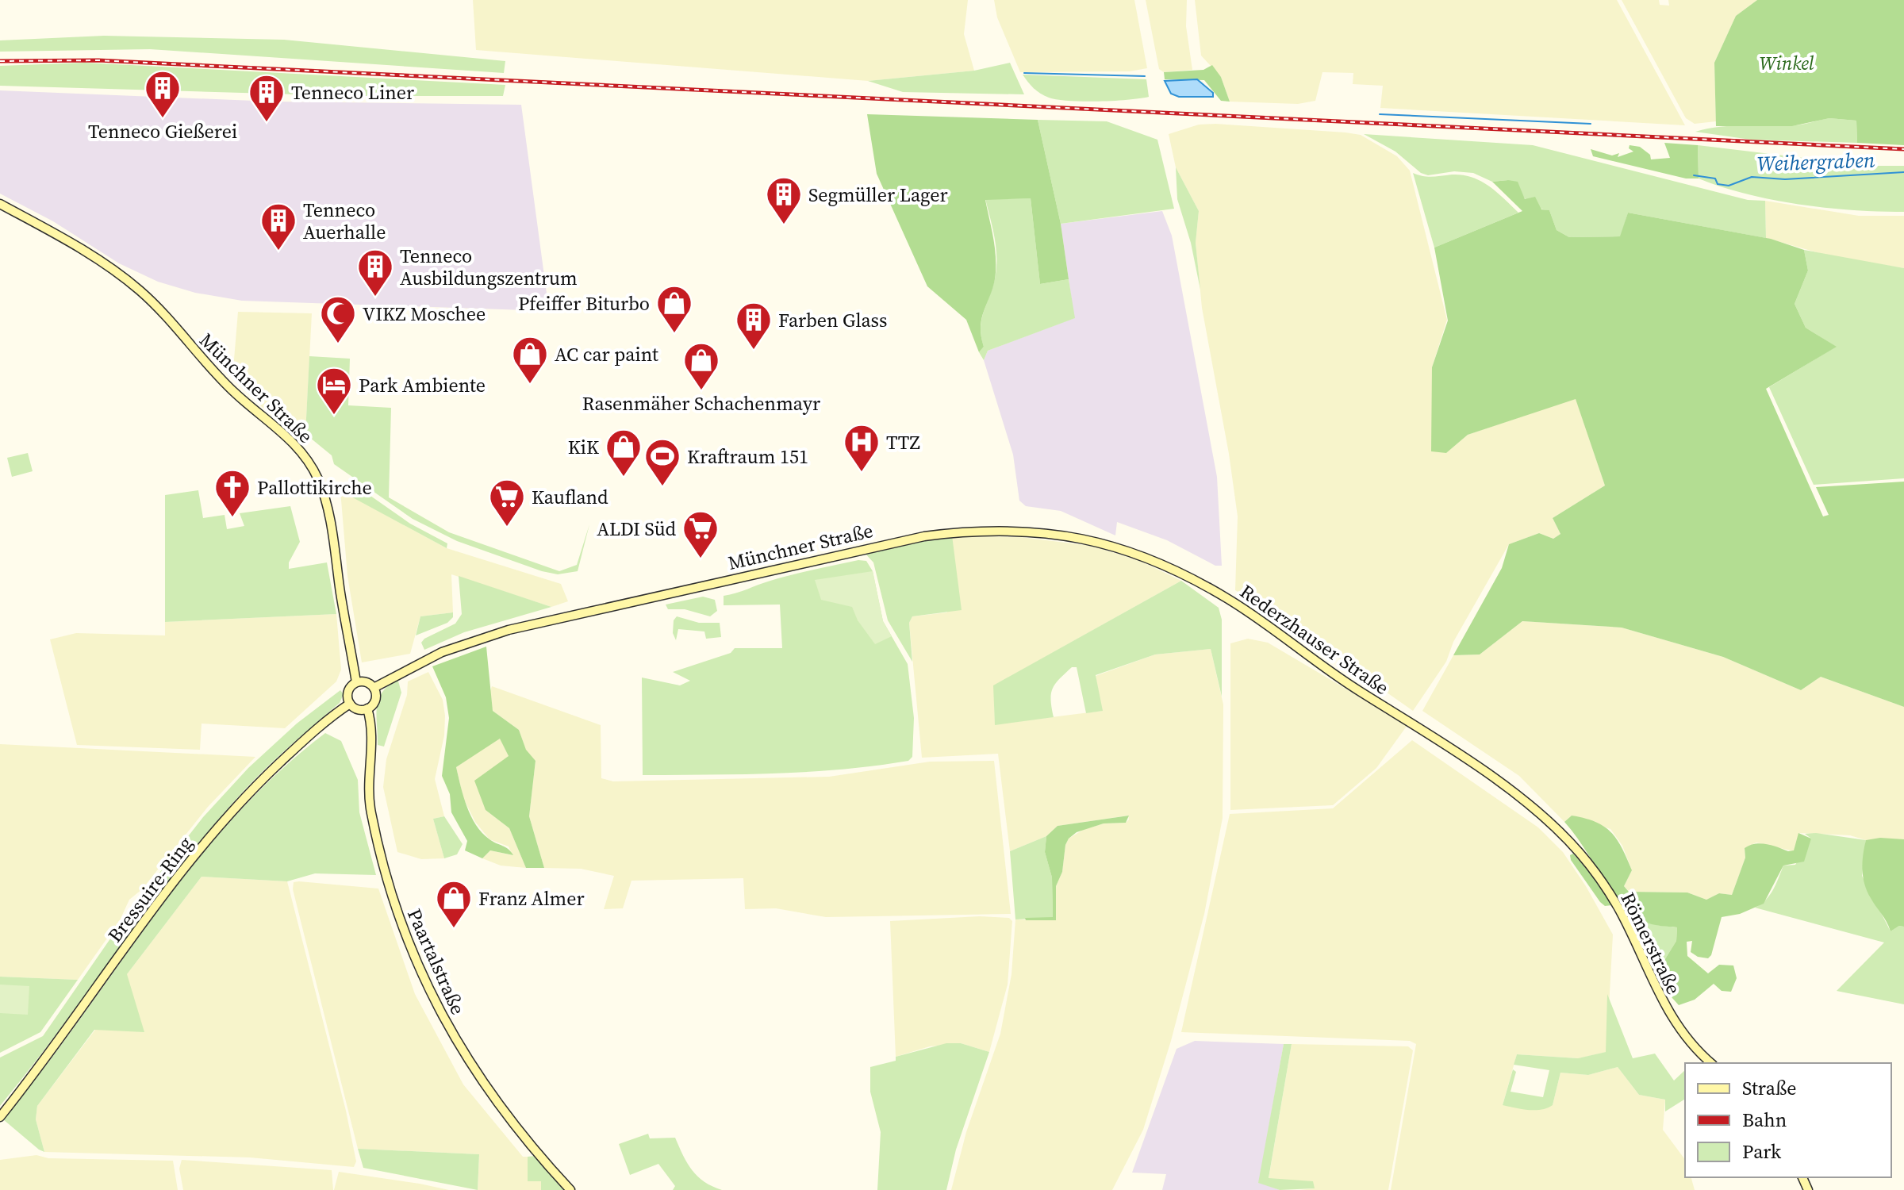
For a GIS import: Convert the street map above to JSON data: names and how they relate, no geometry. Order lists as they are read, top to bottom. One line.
{"streets":{"main road":["Münchner Straße","Rederzhauser Straße","Bressuire-Ring","Römerstraße","Paartalstraße"]},"crossings":[["Münchner Straße","Rederzhauser Straße"],["Münchner Straße","Bressuire-Ring"],["Münchner Straße","Paartalstraße"],["Rederzhauser Straße","Römerstraße"],["Bressuire-Ring","Paartalstraße"]],"water":["Weihergraben"],"parks":["Winkel"],"places":{"building":["Tenneco Gießerei","Tenneco Liner","Segmüller Lager","Tenneco Auerhalle","Tenneco Ausbildungszentrum","Farben Glass"],"shop":["Pfeiffer Biturbo","AC car paint","Rasenmäher Schachenmayr","KiK","Franz Almer"],"mosque":["VIKZ Moschee"],"hotel":["Park Ambiente"],"hospital":["TTZ"],"sports":["Kraftraum 151"],"church":["Pallottikirche"],"supermarket":["Kaufland","ALDI Süd"]},"legend":["Straße","Bahn","Park"]}
